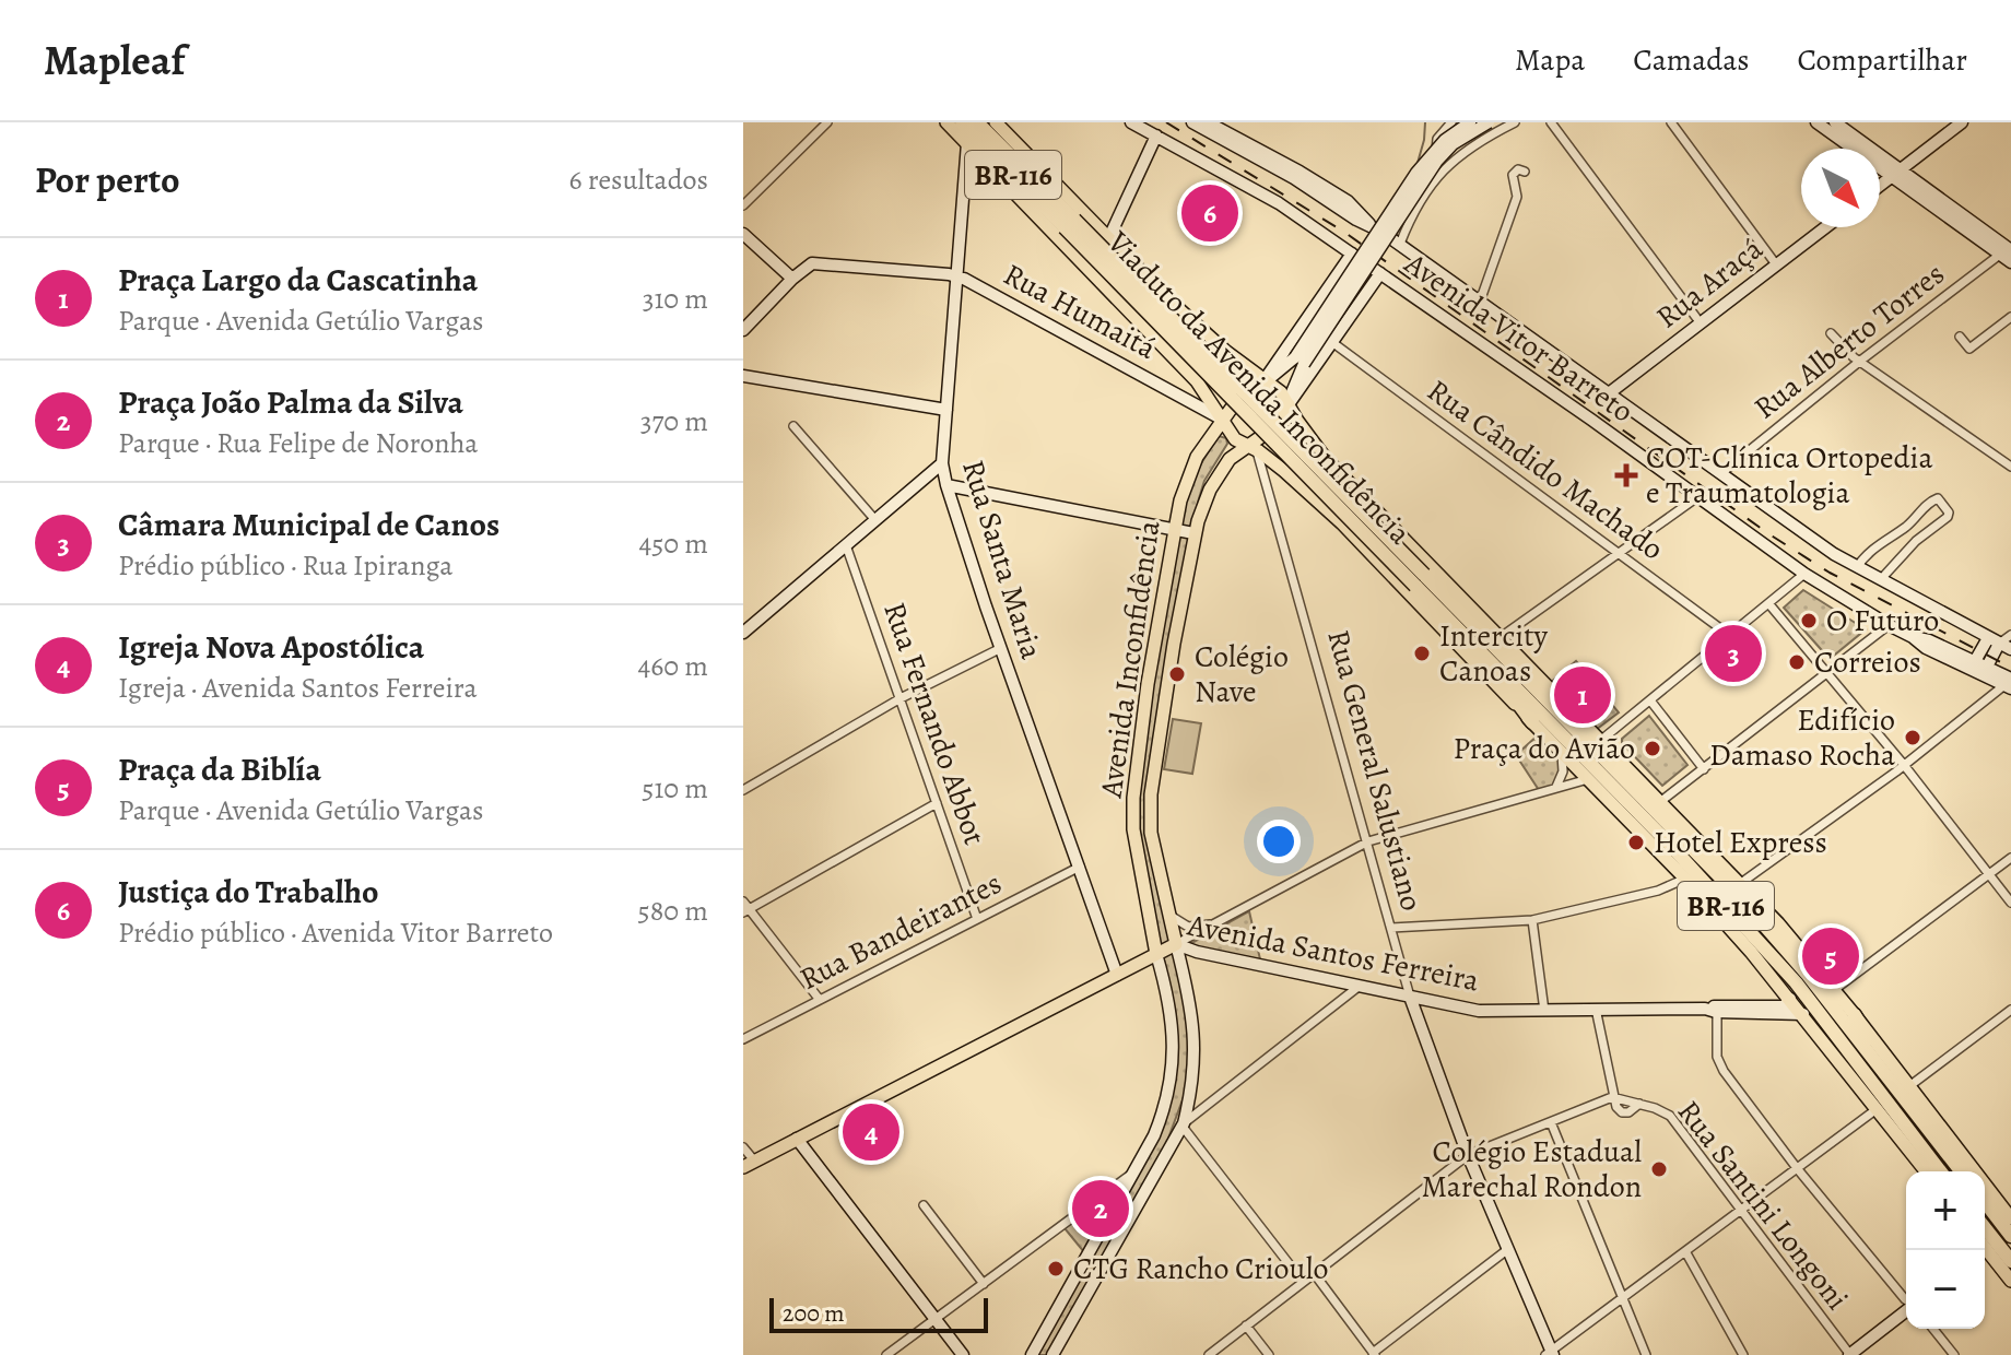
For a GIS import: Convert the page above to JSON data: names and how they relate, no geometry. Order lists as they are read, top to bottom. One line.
{"streets":{"highway":["BR-116","Viaduto da Avenida Inconfidência"],"main road":["Rua Araçá","Rua Humaitá","Avenida Vitor Barreto","Rua Santa Maria","Avenida Inconfidência","Rua General Salustiano","Avenida Santos Ferreira"],"street":["Rua Alberto Torres","Rua Cândido Machado","Rua Fernando Abbot","Rua Bandeirantes","Rua Santini Longoni"]},"crossings":[["BR-116","Viaduto da Avenida Inconfidência"],["Rua Humaitá","Rua Santa Maria"],["Rua Humaitá","Avenida Inconfidência"],["Avenida Vitor Barreto","Avenida Inconfidência"],["Rua Cândido Machado","Avenida Inconfidência"],["Rua Santa Maria","Rua Bandeirantes"],["Rua Santa Maria","Avenida Santos Ferreira"],["Avenida Inconfidência","Rua General Salustiano"],["Avenida Inconfidência","Avenida Santos Ferreira"],["Rua Fernando Abbot","Rua Bandeirantes"],["Rua General Salustiano","Avenida Santos Ferreira"]],"places":{"health":["COT-Clínica Ortopedia e Traumatologia"],"other":["O Futuro","Intercity Canoas","Correios","Colégio Nave","Edifício Damaso Rocha","Praça do Avião","Hotel Express","Colégio Estadual Marechal Rondon","CTG Rancho Crioulo"]},"scale_bar":"200 m","north":"bottom right","page":{"header":"Mapleaf","nav":["Mapa","Camadas","Compartilhar"],"heading":["Por perto","6 resultados"],"pins":["6","3","1","5","4","2"],"list":[{"mark":"1","name":"Praça Largo da Cascatinha","note":"Parque · Avenida Getúlio Vargas","value":"310 m"},{"mark":"2","name":"Praça João Palma da Silva","note":"Parque · Rua Felipe de Noronha","value":"370 m"},{"mark":"3","name":"Câmara Municipal de Canos","note":"Prédio público · Rua Ipiranga","value":"450 m"},{"mark":"4","name":"Igreja Nova Apostólica","note":"Igreja · Avenida Santos Ferreira","value":"460 m"},{"mark":"5","name":"Praça da Biblía","note":"Parque · Avenida Getúlio Vargas","value":"510 m"},{"mark":"6","name":"Justiça do Trabalho","note":"Prédio público · Avenida Vitor Barreto","value":"580 m"}],"map_buttons":["+","−"],"scale":"200 m"}}
